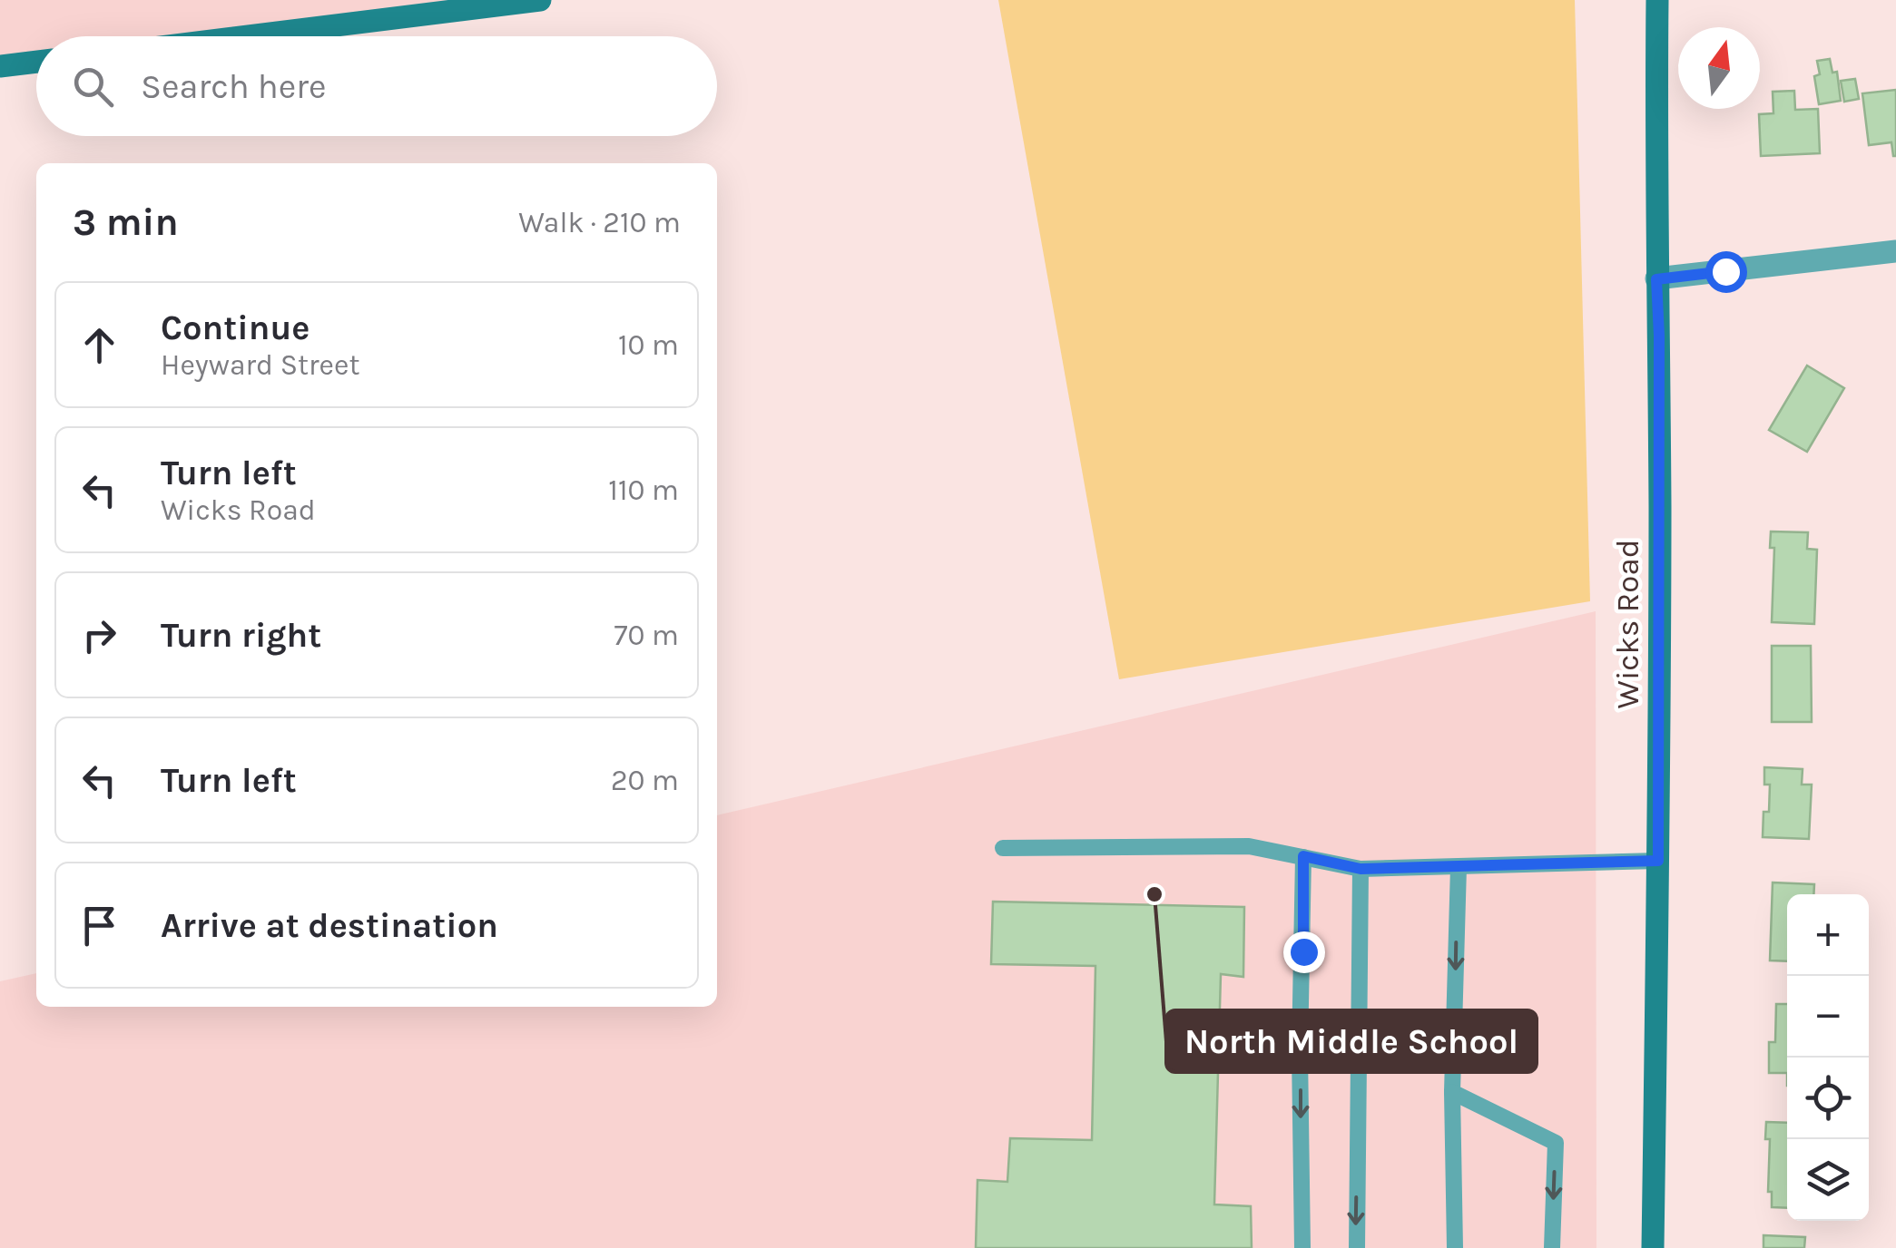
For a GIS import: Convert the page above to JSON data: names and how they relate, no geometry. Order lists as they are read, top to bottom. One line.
{"streets":{"main road":["Wicks Road"]},"places":["North Middle School"],"north":"top","page":{"search":"Search here","heading":["3 min","Walk · 210 m"],"list":[["Continue","Heyward Street","10 m"],["Turn left","Wicks Road","110 m"],["Turn right","70 m"],["Turn left","20 m"],"Arrive at destination"],"map_buttons":["+","−"]}}
